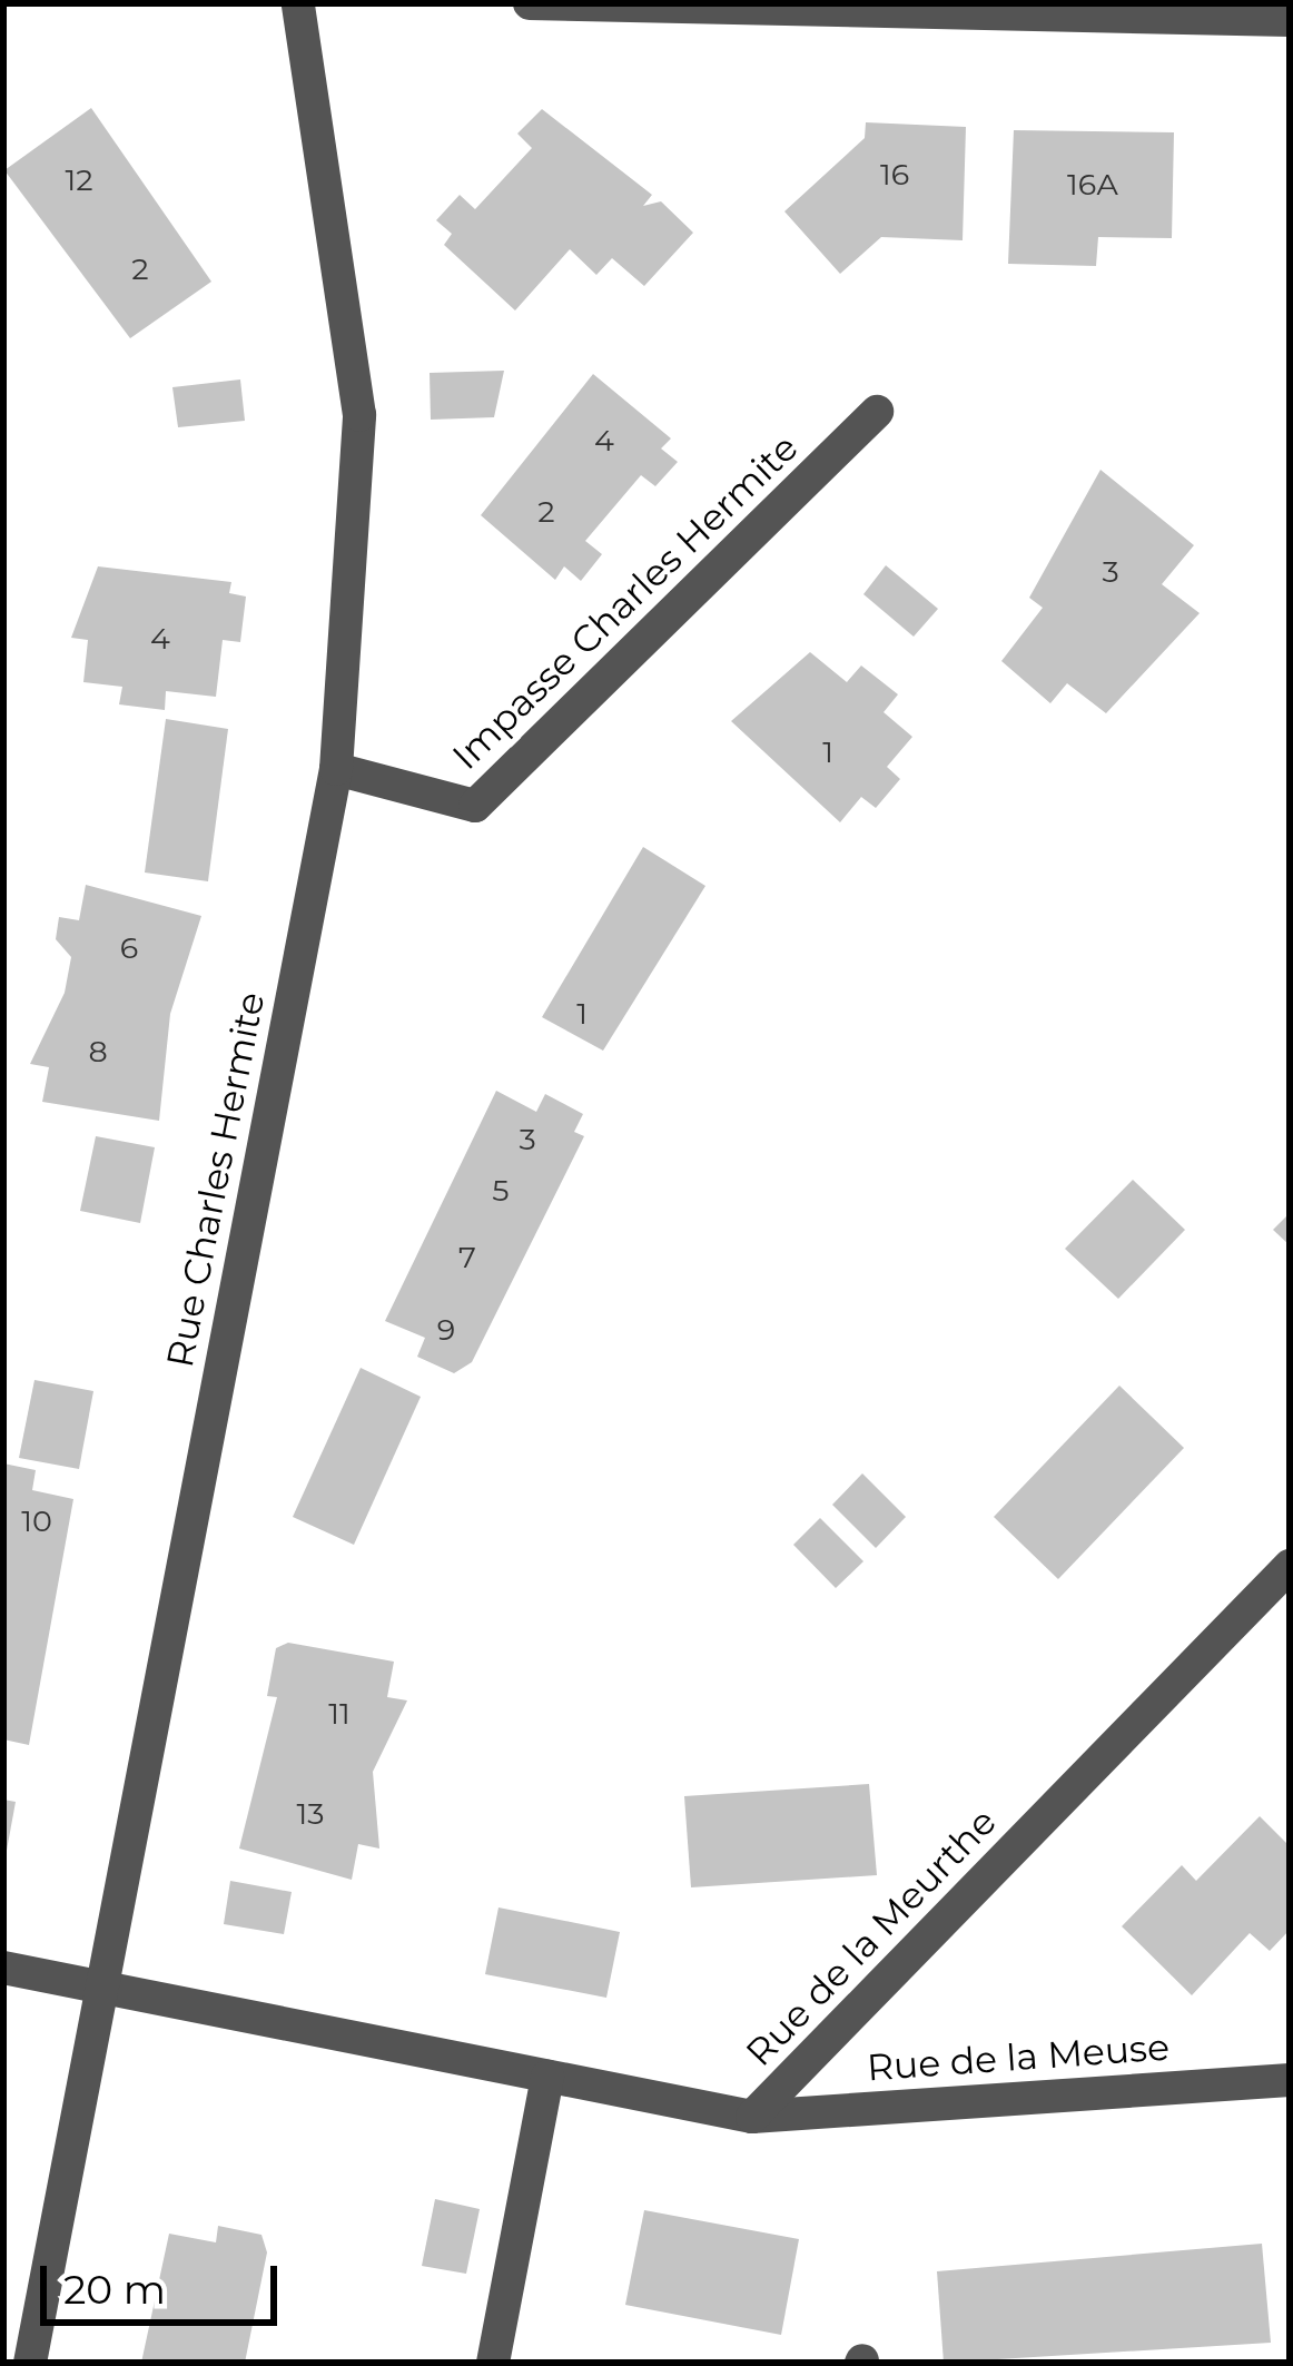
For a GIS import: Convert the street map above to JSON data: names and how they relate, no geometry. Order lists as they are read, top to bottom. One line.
{"streets":{"street":["Impasse Charles Hermite","Rue Charles Hermite","Rue de la Meurthe","Rue de la Meuse"]},"crossings":[["Impasse Charles Hermite","Rue Charles Hermite"],["Rue Charles Hermite","Rue de la Meurthe"],["Rue de la Meurthe","Rue de la Meuse"]],"house_numbers":["16","12","16A","2","4","2","3","4","1","6","1","8","3","5","7","9","10","11","13"],"scale_bar":"20 m"}
